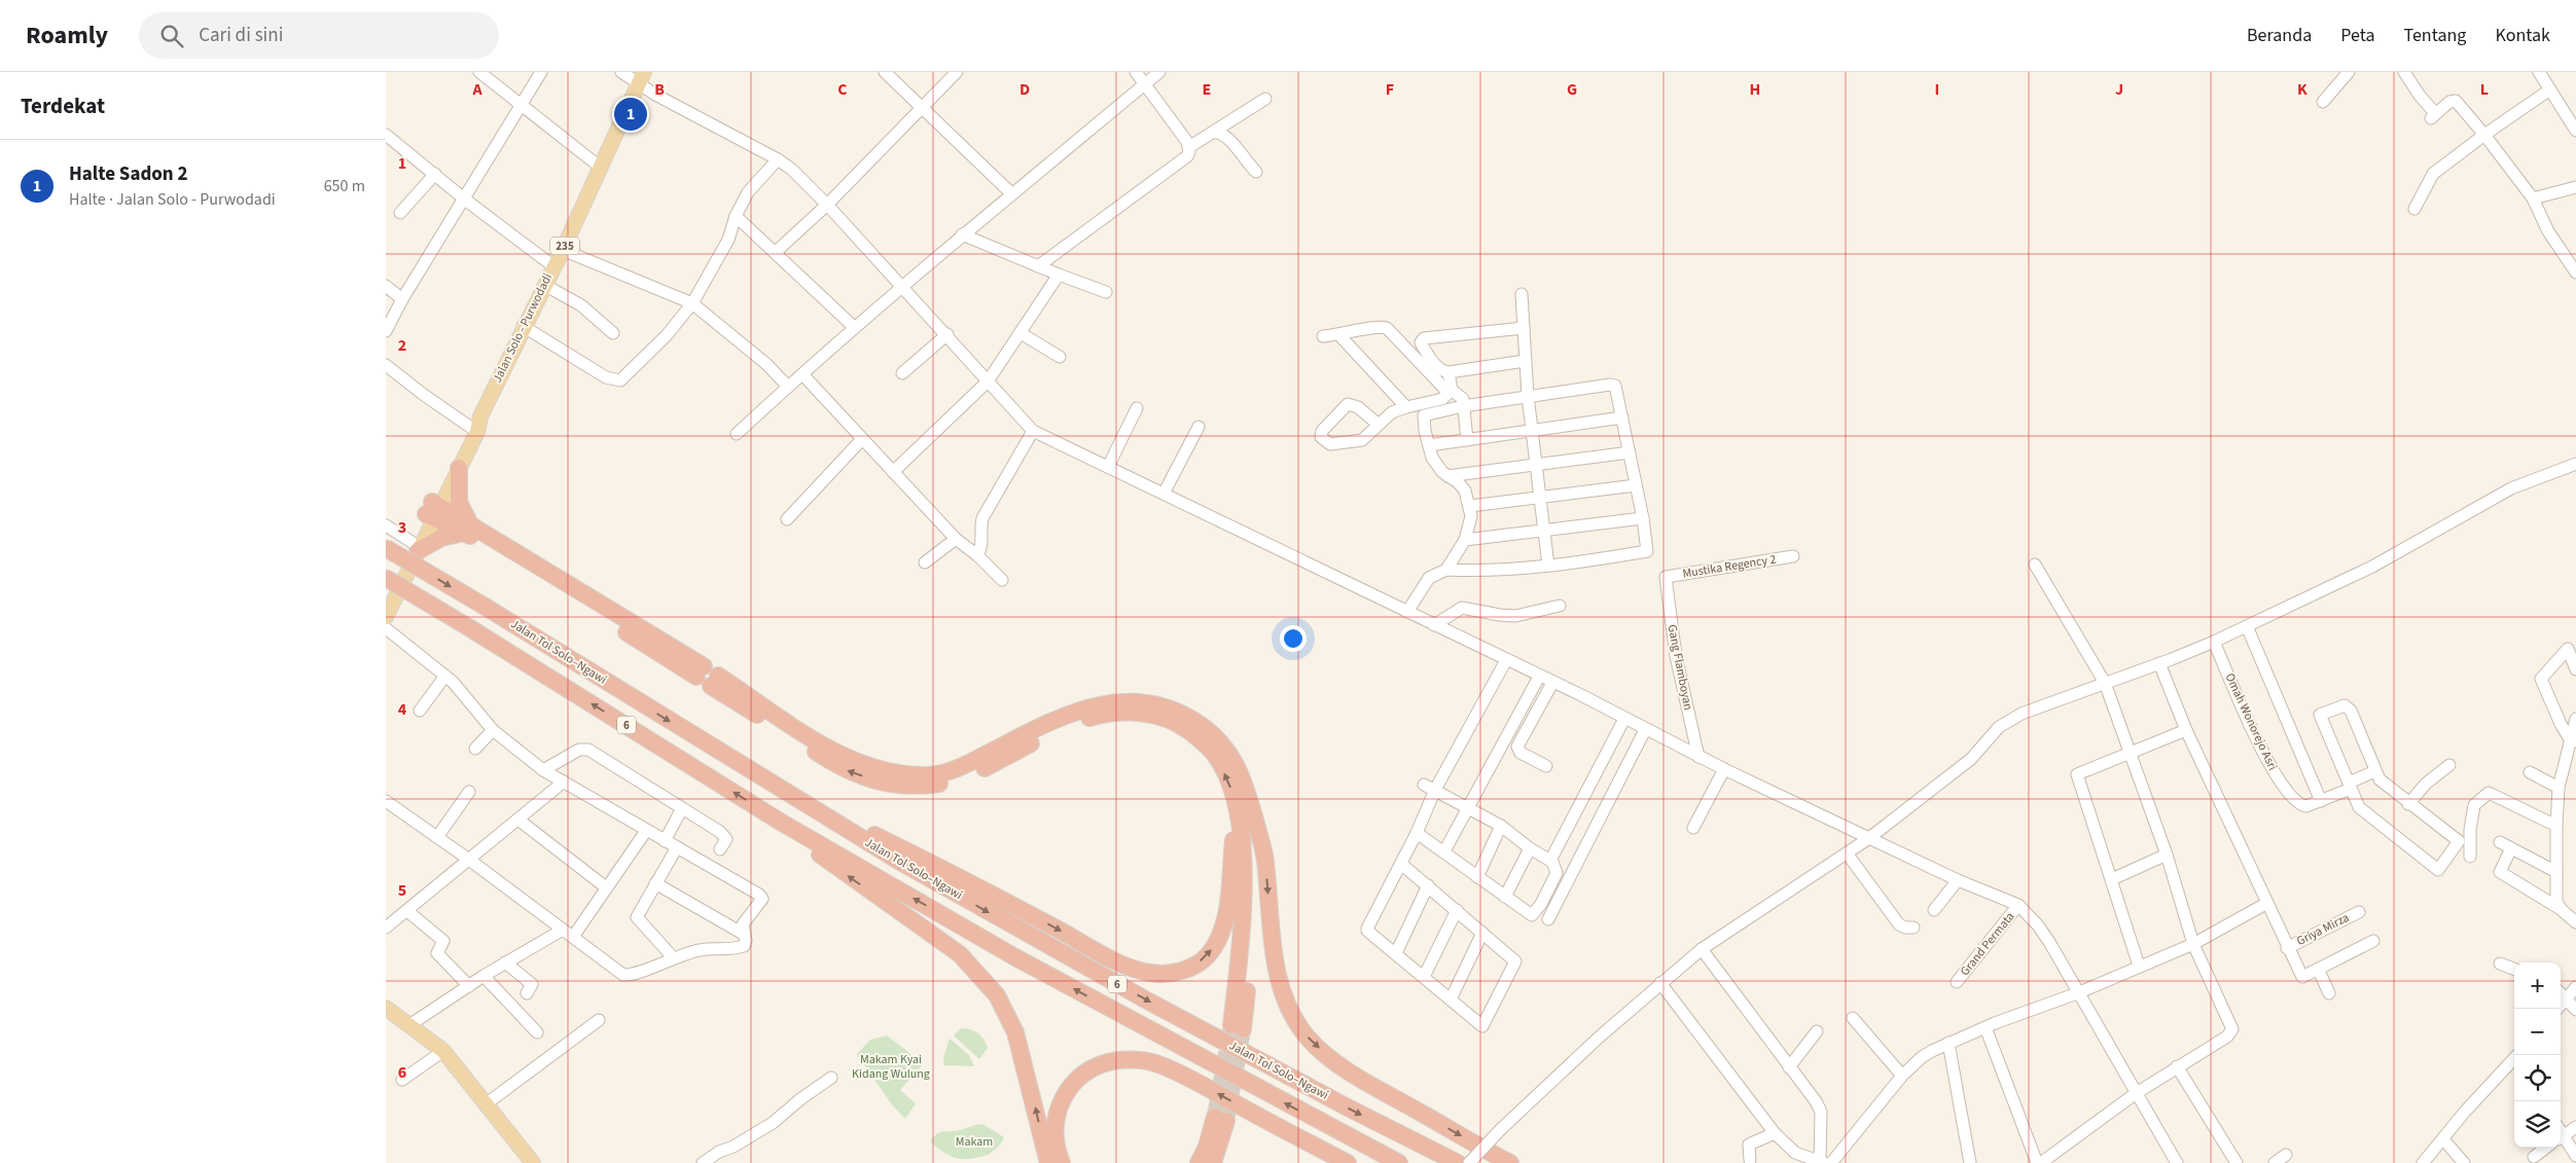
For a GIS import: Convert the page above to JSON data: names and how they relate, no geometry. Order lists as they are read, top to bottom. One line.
{"streets":{"highway":["Jalan Tol Solo–Ngawi","6"],"main road":["235","Jalan Solo - Purwodadi"],"street":["Mustika Regency 2","Gang Flamboyan","Omah Wonorejo Asri","Griya Mirza","Grand Permata"]},"crossings":[["Mustika Regency 2","Gang Flamboyan"]],"parks":["Makam Kyai Kidang Wulung","Makam"],"page":{"header":"Roamly","search":"Cari di sini","nav":["Beranda","Peta","Tentang","Kontak"],"heading":"Terdekat","pins":"1","list":[{"mark":"1","name":"Halte Sadon 2","note":"Halte · Jalan Solo - Purwodadi","value":"650 m"}],"map_buttons":["+","−"]},"grid":{"columns":["A","B","C","D","E","F","G","H","I","J","K","L"],"rows":["1","2","3","4","5","6"]}}
